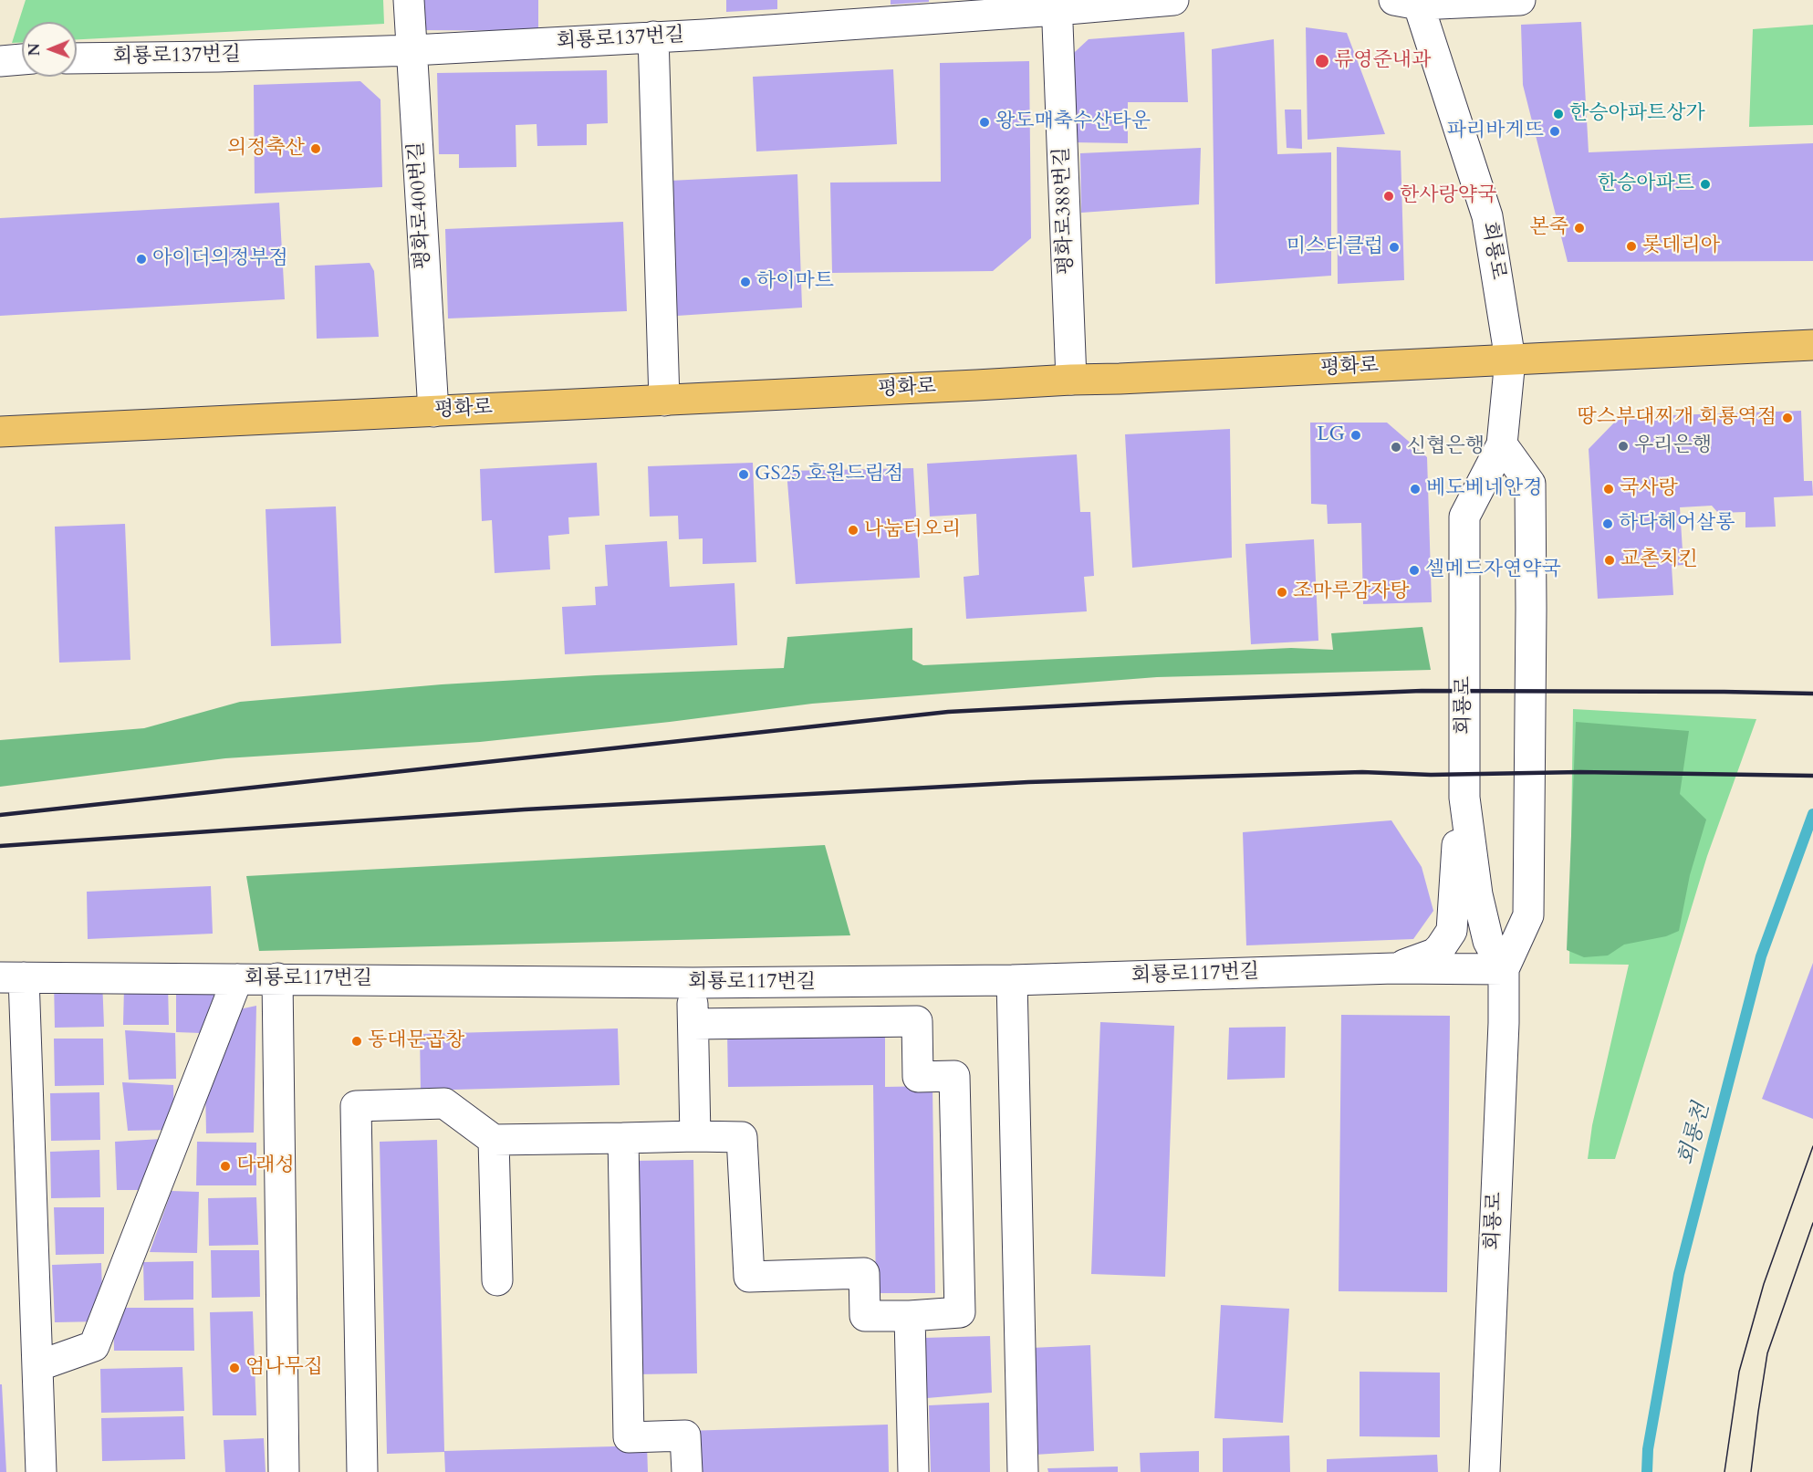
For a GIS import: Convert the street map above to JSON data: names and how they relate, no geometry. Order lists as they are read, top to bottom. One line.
{"streets":{"main road":["평화로"],"street":["회룡로137번길","평화로400번길","평화로388번길","회룡로","회룡로117번길"]},"crossings":[["회룡로137번길","평화로400번길"],["회룡로137번길","평화로388번길"],["평화로400번길","평화로"],["평화로388번길","평화로"],["회룡로","평화로"],["회룡로","회룡로117번길"]],"water":["회룡천"],"places":["류영준내과","한승아파트상가","왕도매축수산타운","파리바게뜨","의정축산","한승아파트","한사랑약국","본죽","롯데리아","미스터클럽","아이더의정부점","하이마트","땅스부대찌개 회룡역점","LG","우리은행","신협은행","GS25 호원드림점","베도베네안경","국사랑","하다헤어살롱","나눔터오리","교촌치킨","셀메드자연약국","조마루감자탕","동대문곱창","다래성","엄나무집"],"north":"left"}
